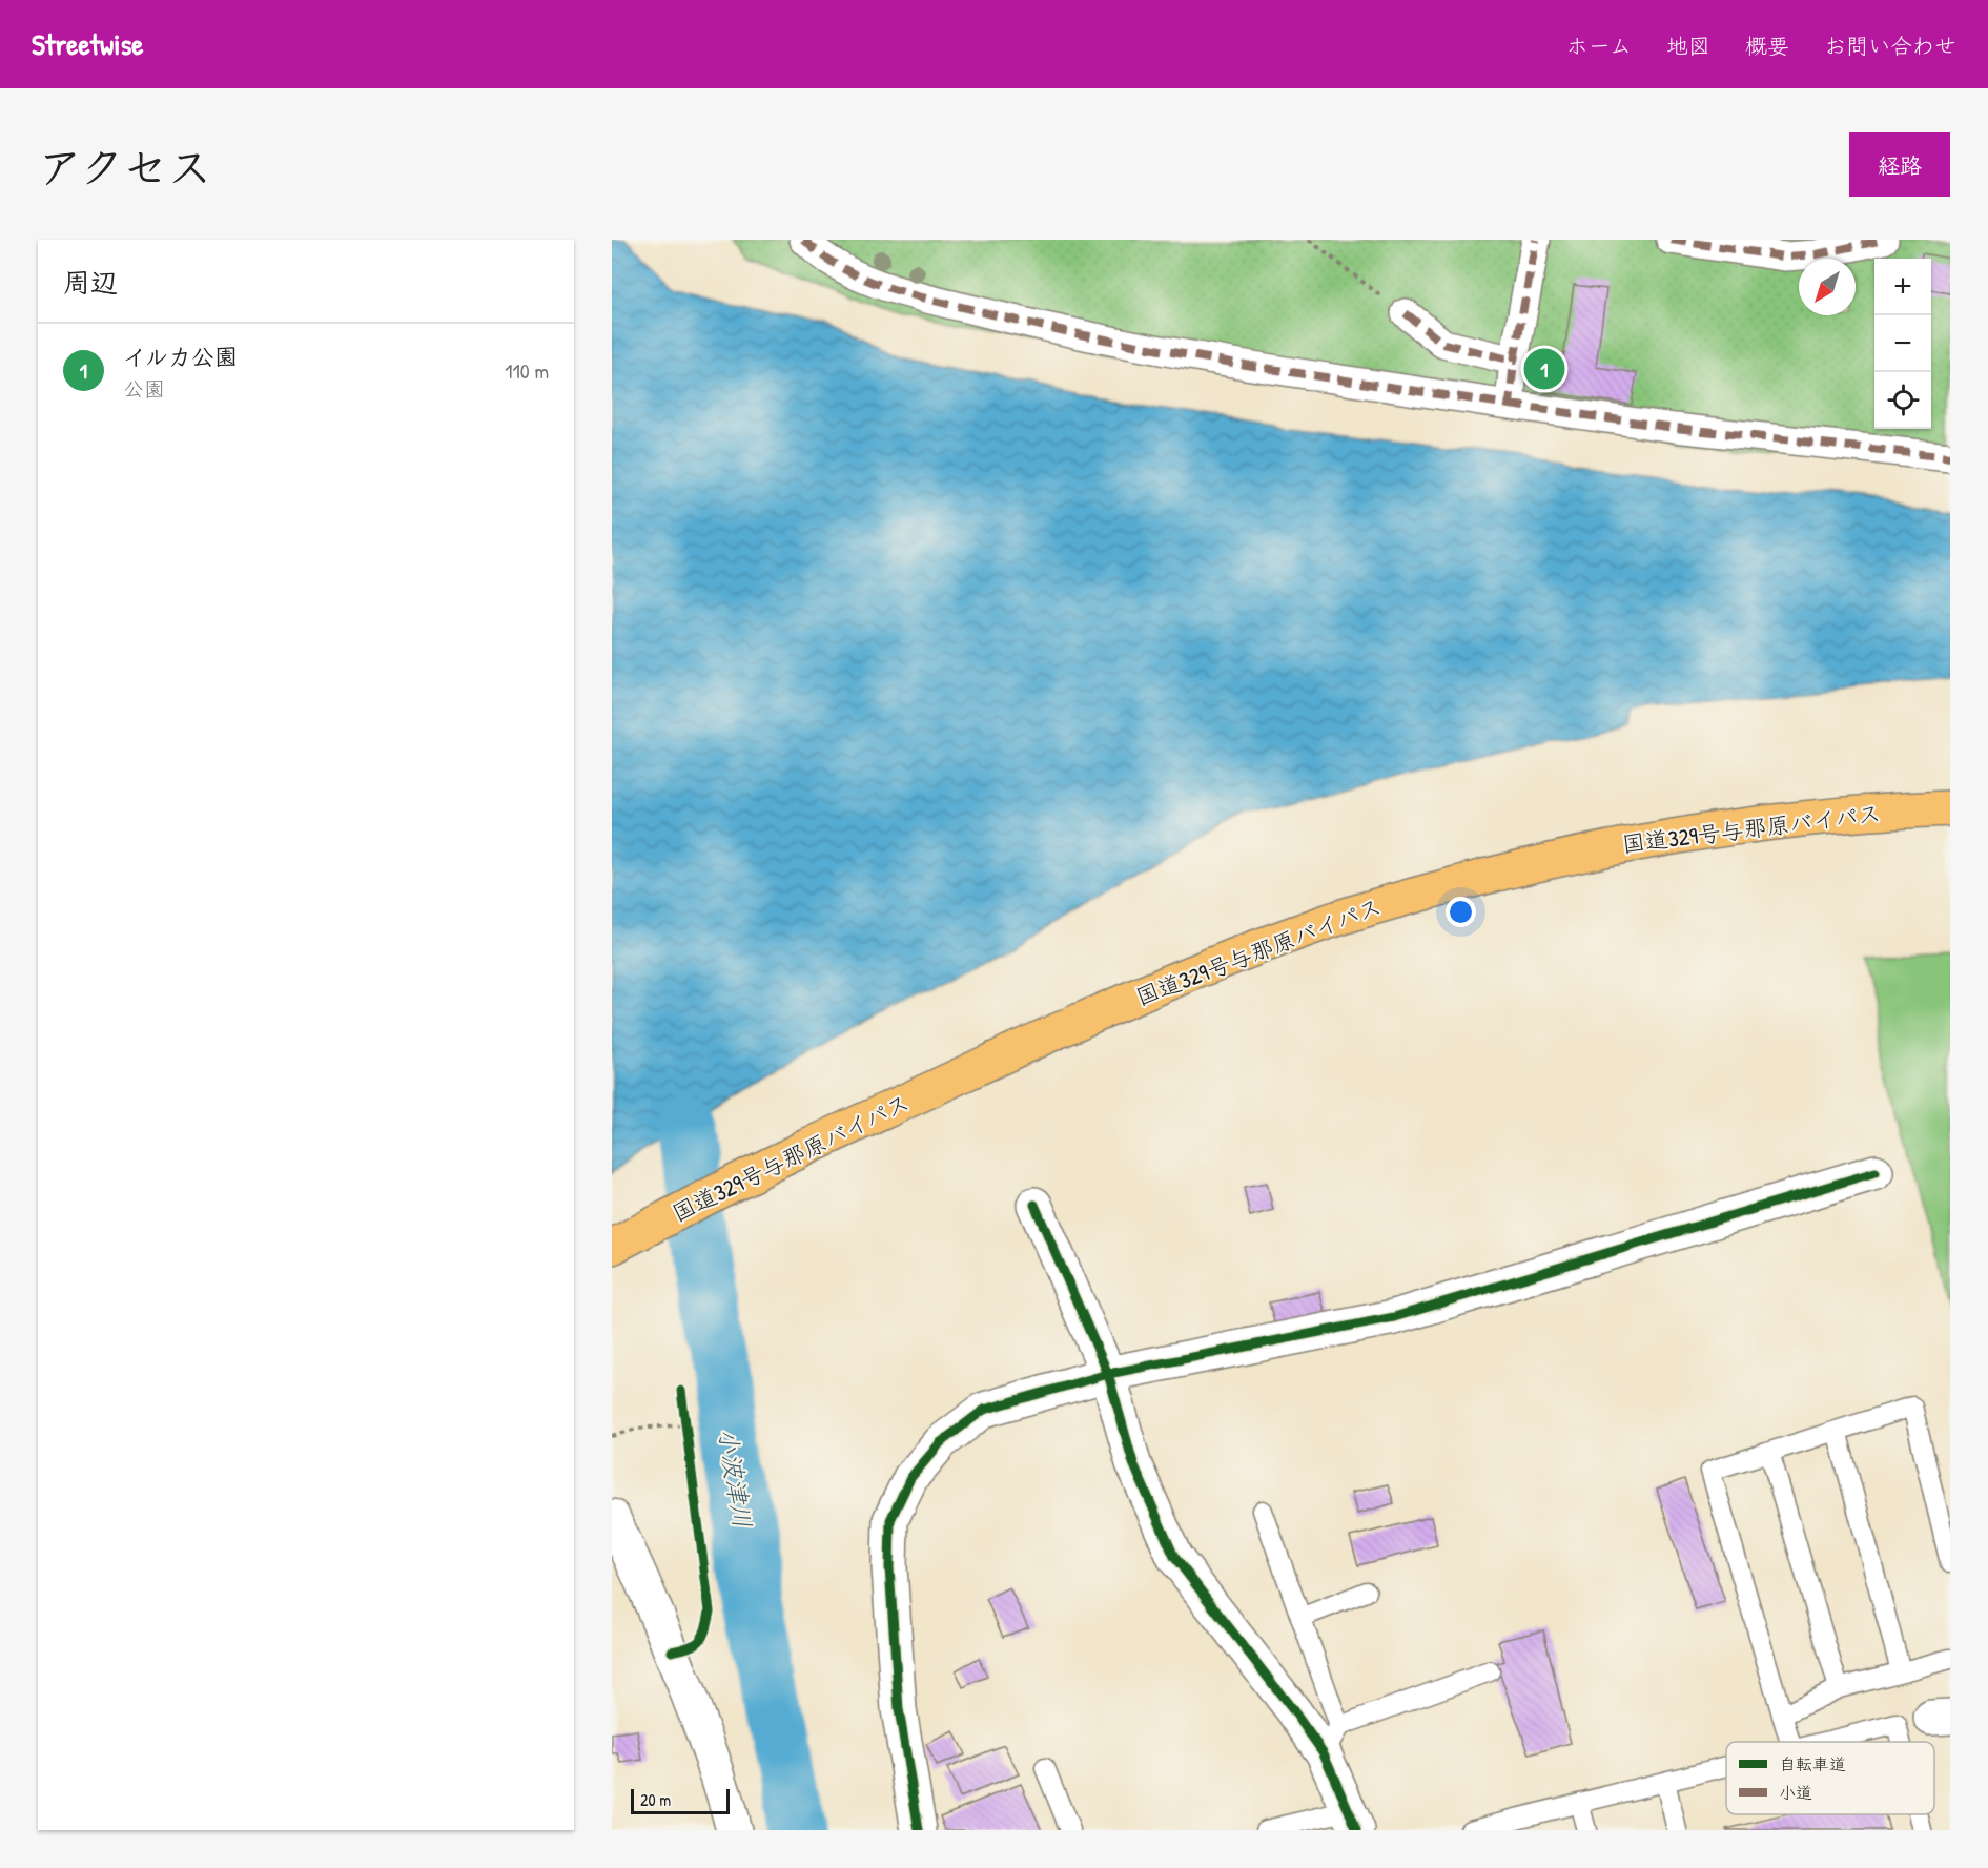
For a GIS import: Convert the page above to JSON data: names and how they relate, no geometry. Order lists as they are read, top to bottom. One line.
{"streets":{"highway":["国道329号与那原バイパス"]},"water":["小波津川"],"legend":["自転車道","小道"],"scale_bar":"20 m","north":"bottom left","page":{"header":"Streetwise","nav":["ホーム","地図","概要","お問い合わせ"],"title":"アクセス","buttons":"経路","heading":"周辺","map_buttons":["+","−"],"list":[{"mark":"1","name":"イルカ公園","note":"公園","value":"110 m"}],"pins":"1","scale":"20 m"}}
